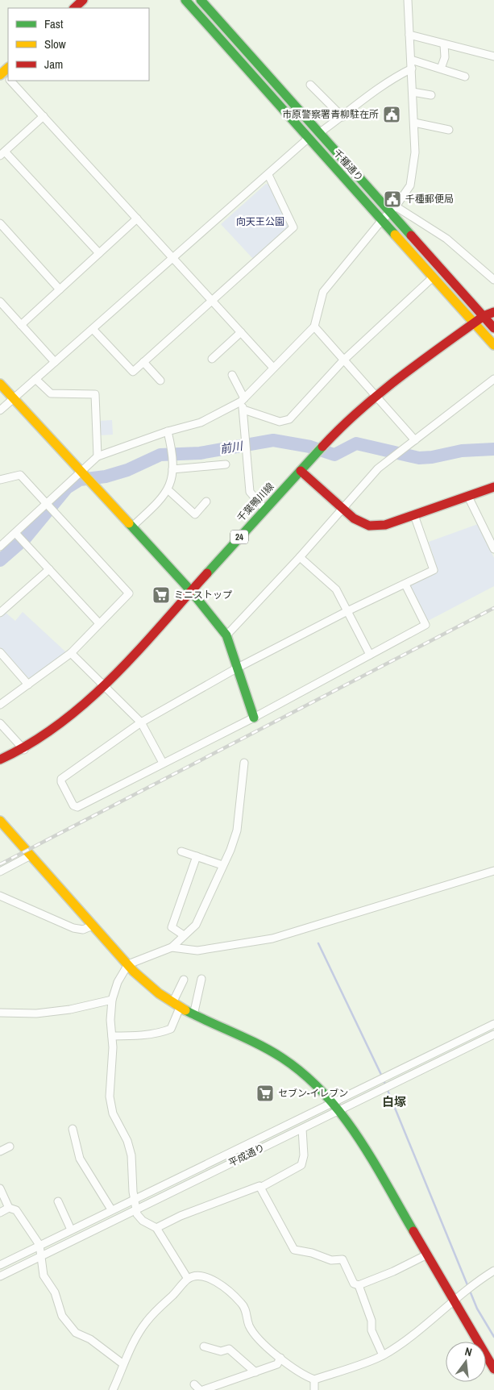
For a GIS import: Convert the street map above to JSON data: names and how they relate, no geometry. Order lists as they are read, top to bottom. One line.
{"streets":{"street":["千種通り","千葉鴨川線","24","平成通り"]},"crossings":[["千種通り","千葉鴨川線"]],"districts":["白塚"],"water":["前川"],"parks":["向天王公園"],"places":{"public building":["市原警察署青柳駐在所","千種郵便局"],"supermarket":["ミニストップ","セブン-イレブン"]},"legend":["Fast","Slow","Jam"],"north":"top"}
